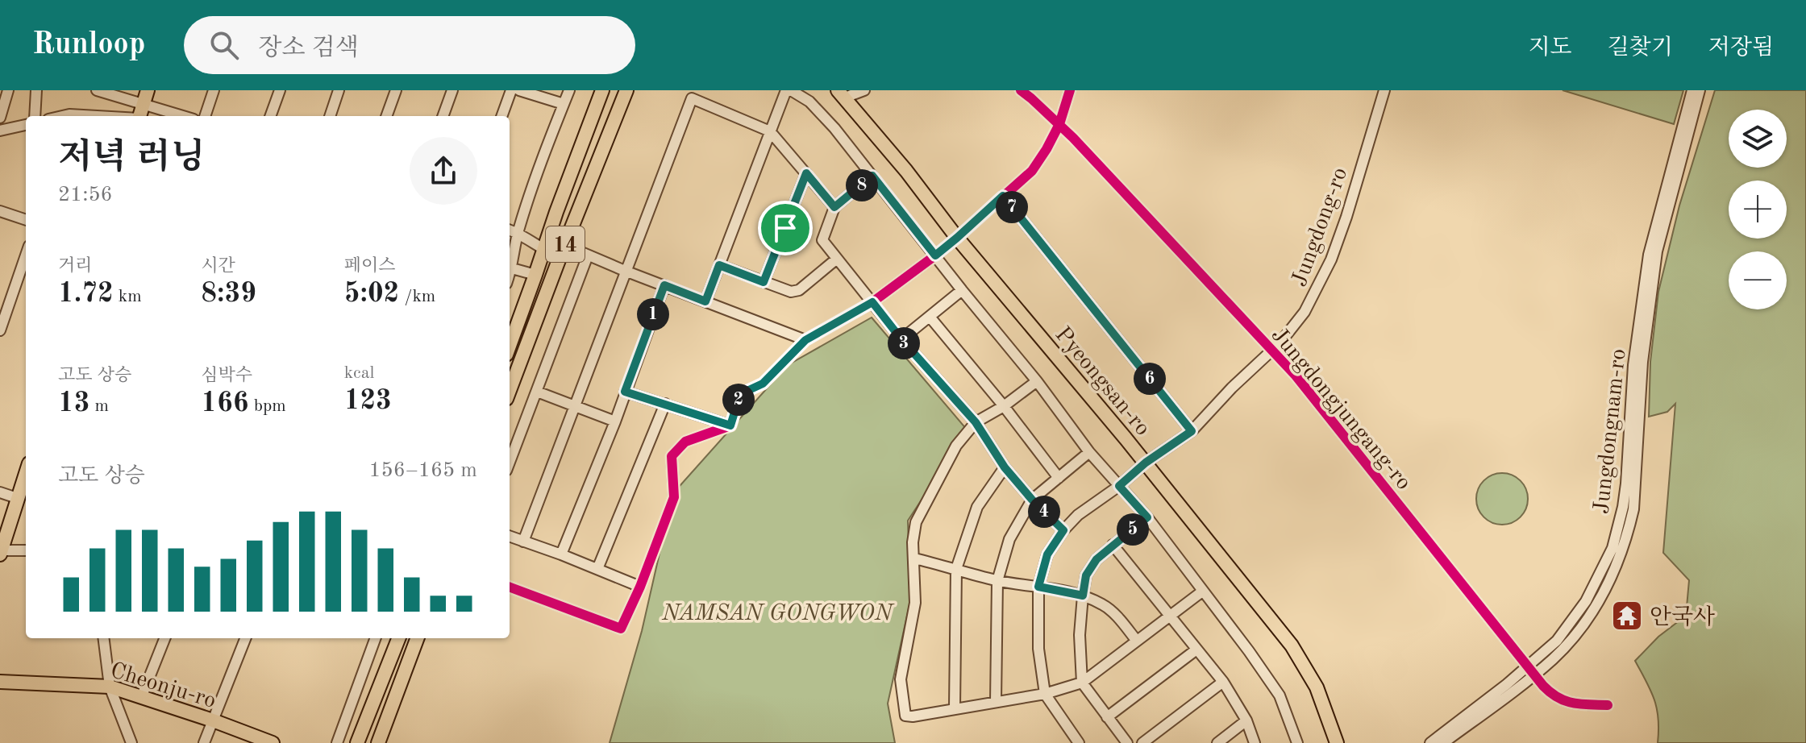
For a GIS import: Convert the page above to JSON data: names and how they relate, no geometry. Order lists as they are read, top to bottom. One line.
{"streets":{"main road":["14","Pyeongsan-ro","Cheonju-ro"],"street":["Jungdong-ro","Jungdongjungang-ro","Jungdongnam-ro"]},"crossings":[["Jungdong-ro","Pyeongsan-ro"],["Jungdong-ro","Jungdongjungang-ro"],["Jungdongjungang-ro","Jungdongnam-ro"]],"parks":["NAMSAN GONGWON"],"places":{"temple":["안국사"]},"page":{"header":"Runloop","search":"장소 검색","nav":["지도","길찾기","저장됨"],"map_buttons":["+","−"],"heading":["저녁 러닝","21:56"],"pins":["8","7","1","3","6","2","4","5"],"stats":[["거리","1.72 km"],["시간","8:39"],["페이스","5:02 /km"],["고도 상승","13 m"],["심박수","166 bpm"],["kcal","123"]],"chart":["고도 상승","156–165 m"]}}
